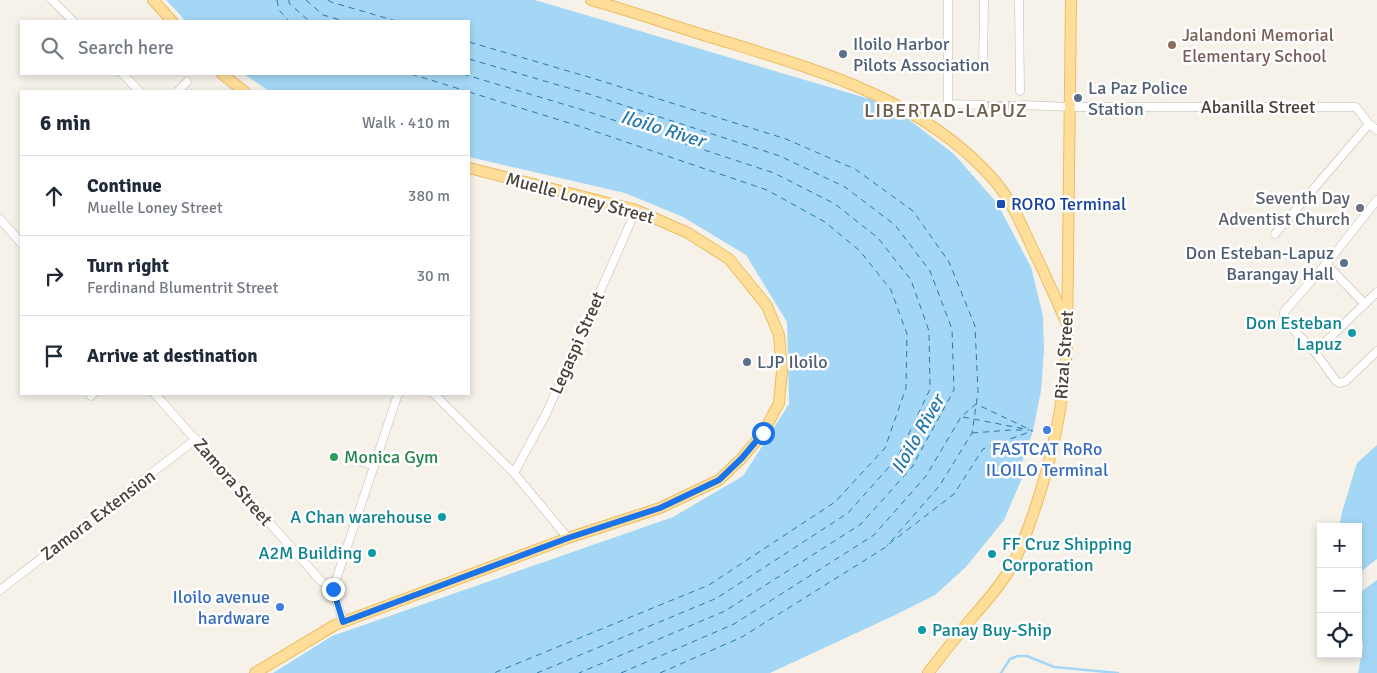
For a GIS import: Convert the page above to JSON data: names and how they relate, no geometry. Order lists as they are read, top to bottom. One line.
{"streets":{"main road":["Muelle Loney Street","Rizal Street"],"street":["Abanilla Street","Legaspi Street","Zamora Street","Zamora Extension"]},"crossings":[["Abanilla Street","Rizal Street"],["Muelle Loney Street","Legaspi Street"],["Zamora Street","Zamora Extension"]],"districts":["LIBERTAD-LAPUZ"],"water":["Iloilo River"],"places":{"other":["Jalandoni Memorial Elementary School","Iloilo Harbor Pilots Association","La Paz Police Station","Seventh Day Adventist Church","Don Esteban-Lapuz Barangay Hall","Don Esteban Lapuz","LJP Iloilo","FASTCAT RoRo ILOILO Terminal","Monica Gym","A Chan warehouse","A2M Building","FF Cruz Shipping Corporation","Iloilo avenue hardware","Panay Buy-Ship"],"transit":["RORO Terminal"]},"page":{"search":"Search here","heading":["6 min","Walk · 410 m"],"list":[["Continue","Muelle Loney Street","380 m"],["Turn right","Ferdinand Blumentrit Street","30 m"],"Arrive at destination"],"map_buttons":["+","−"]}}
